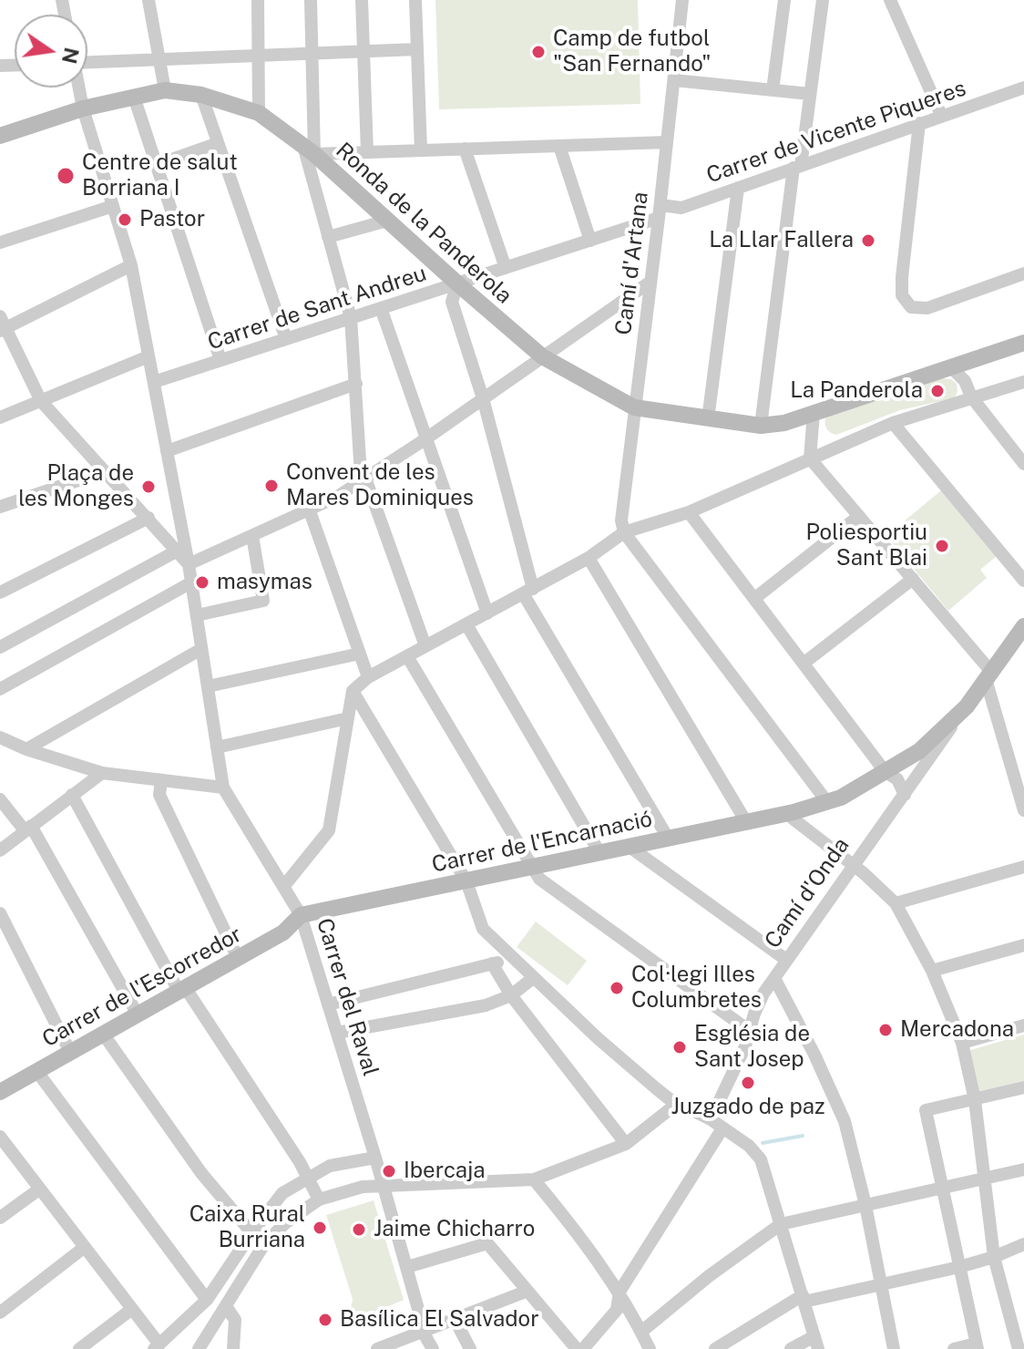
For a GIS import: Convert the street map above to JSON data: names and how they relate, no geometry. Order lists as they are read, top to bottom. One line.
{"streets":{"street":["Carrer de Vicente Piqueres","Ronda de la Panderola","Camí d'Artana","Carrer de Sant Andreu","Carrer de l'Encarnació","Camí d'Onda","Carrer de l'Escorredor","Carrer del Raval"]},"crossings":[["Carrer de Vicente Piqueres","Camí d'Artana"],["Carrer de Vicente Piqueres","Carrer de Sant Andreu"],["Ronda de la Panderola","Camí d'Artana"],["Ronda de la Panderola","Carrer de Sant Andreu"],["Camí d'Artana","Carrer de Sant Andreu"],["Carrer de l'Encarnació","Camí d'Onda"],["Carrer de l'Encarnació","Carrer de l'Escorredor"],["Carrer de l'Encarnació","Carrer del Raval"],["Carrer de l'Escorredor","Carrer del Raval"]],"places":["Camp de futbol \"San Fernando\"","Centre de salut Borriana I","Pastor","La Llar Fallera","La Panderola","Convent de les Mares Dominiques","Plaça de les Monges","Poliesportiu Sant Blai","masymas","Col·legi Illes Columbretes","Mercadona","Església de Sant Josep","Juzgado de paz","Ibercaja","Caixa Rural Burriana","Jaime Chicharro","Basílica El Salvador"],"north":"right"}
